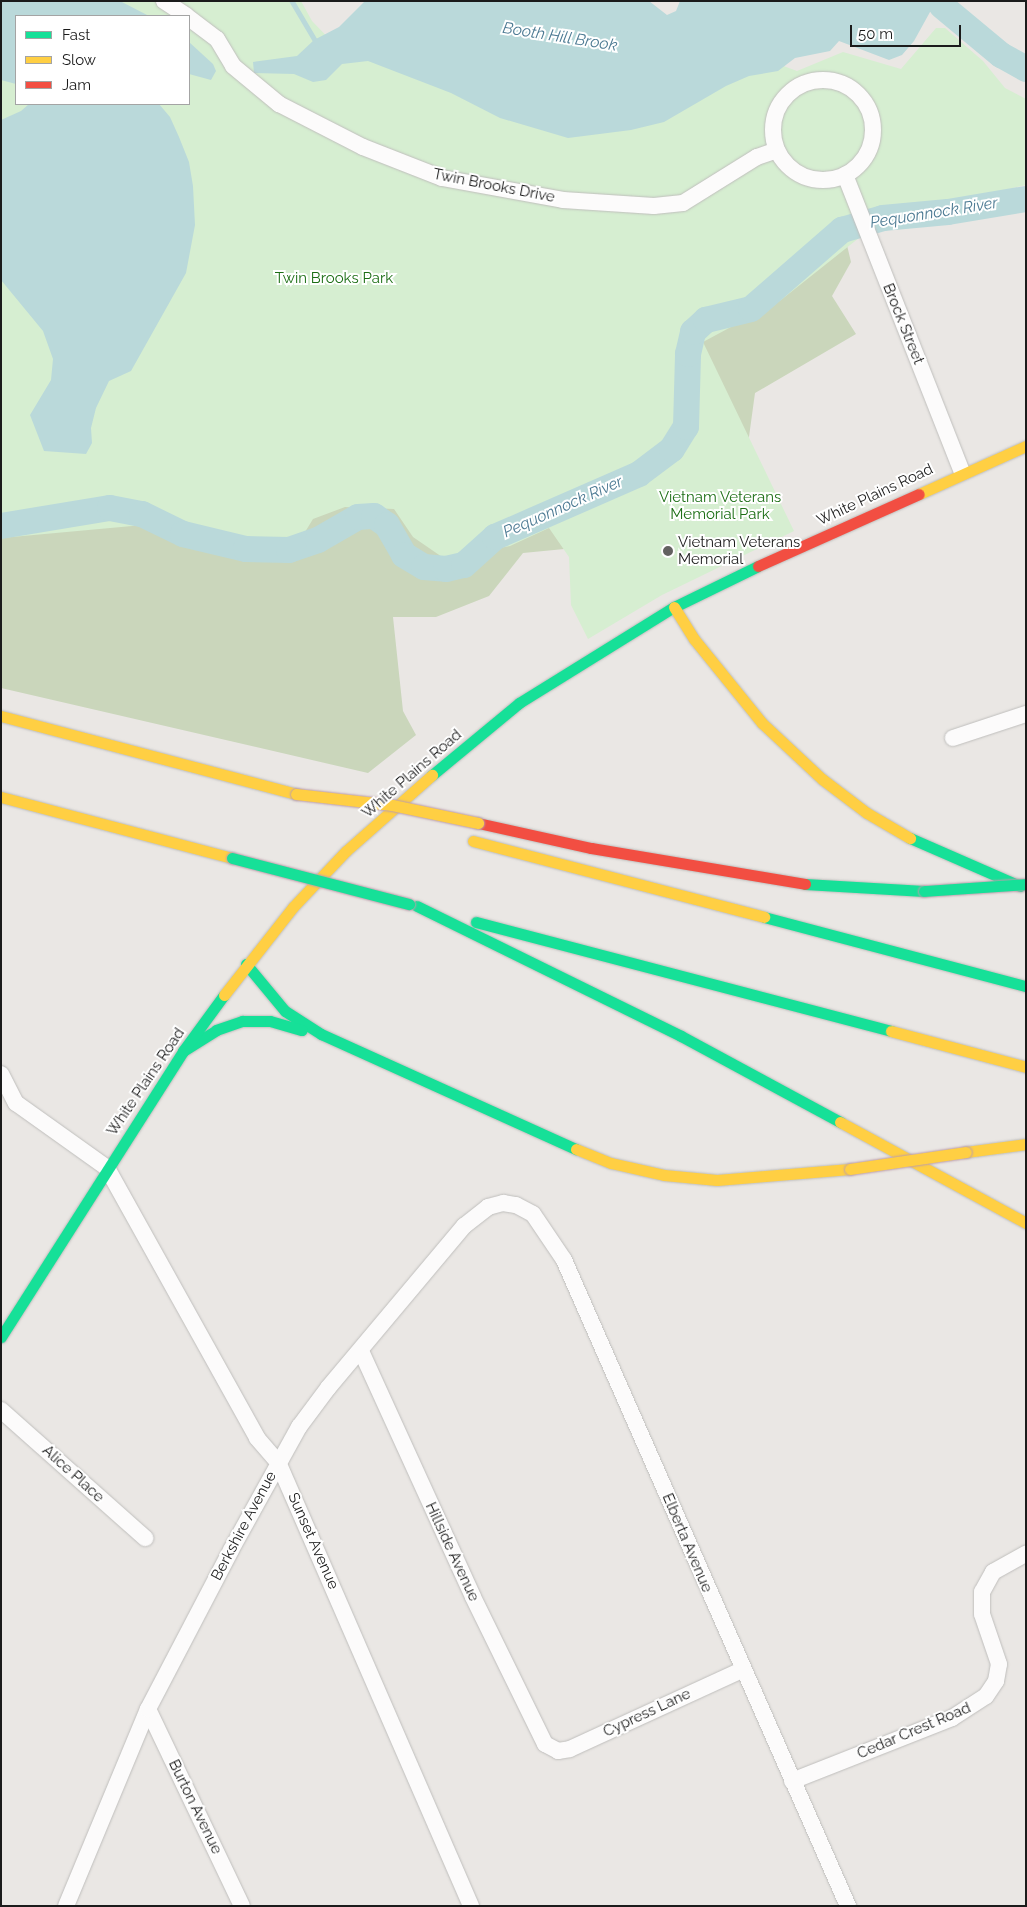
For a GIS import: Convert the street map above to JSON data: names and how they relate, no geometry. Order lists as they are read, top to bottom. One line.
{"streets":{"main road":["White Plains Road"],"street":["Twin Brooks Drive","Brock Street","Alice Place","Berkshire Avenue","Sunset Avenue","Elberta Avenue","Hillside Avenue","Cypress Lane","Cedar Crest Road","Burton Avenue"]},"crossings":[["Twin Brooks Drive","Brock Street"],["Brock Street","White Plains Road"],["White Plains Road","Sunset Avenue"],["Berkshire Avenue","Sunset Avenue"],["Berkshire Avenue","Elberta Avenue"],["Berkshire Avenue","Hillside Avenue"],["Berkshire Avenue","Burton Avenue"],["Elberta Avenue","Cypress Lane"],["Elberta Avenue","Cedar Crest Road"],["Hillside Avenue","Cypress Lane"]],"water":["Booth Hill Brook","Pequonnock River"],"parks":["Twin Brooks Park","Vietnam Veterans Memorial Park"],"places":["Vietnam Veterans Memorial"],"legend":["Fast","Slow","Jam"],"scale_bar":"50 m"}
